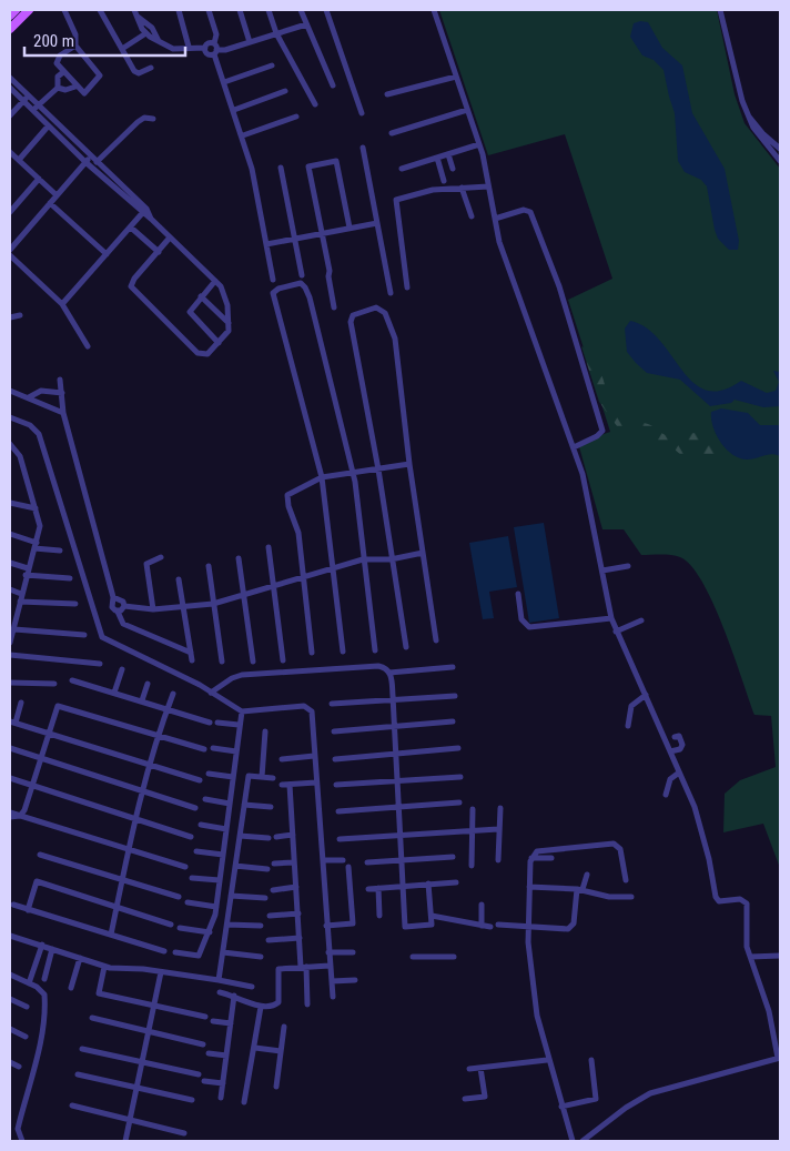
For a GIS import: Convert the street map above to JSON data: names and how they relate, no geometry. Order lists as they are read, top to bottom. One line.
{"scale_bar":"200 m"}
